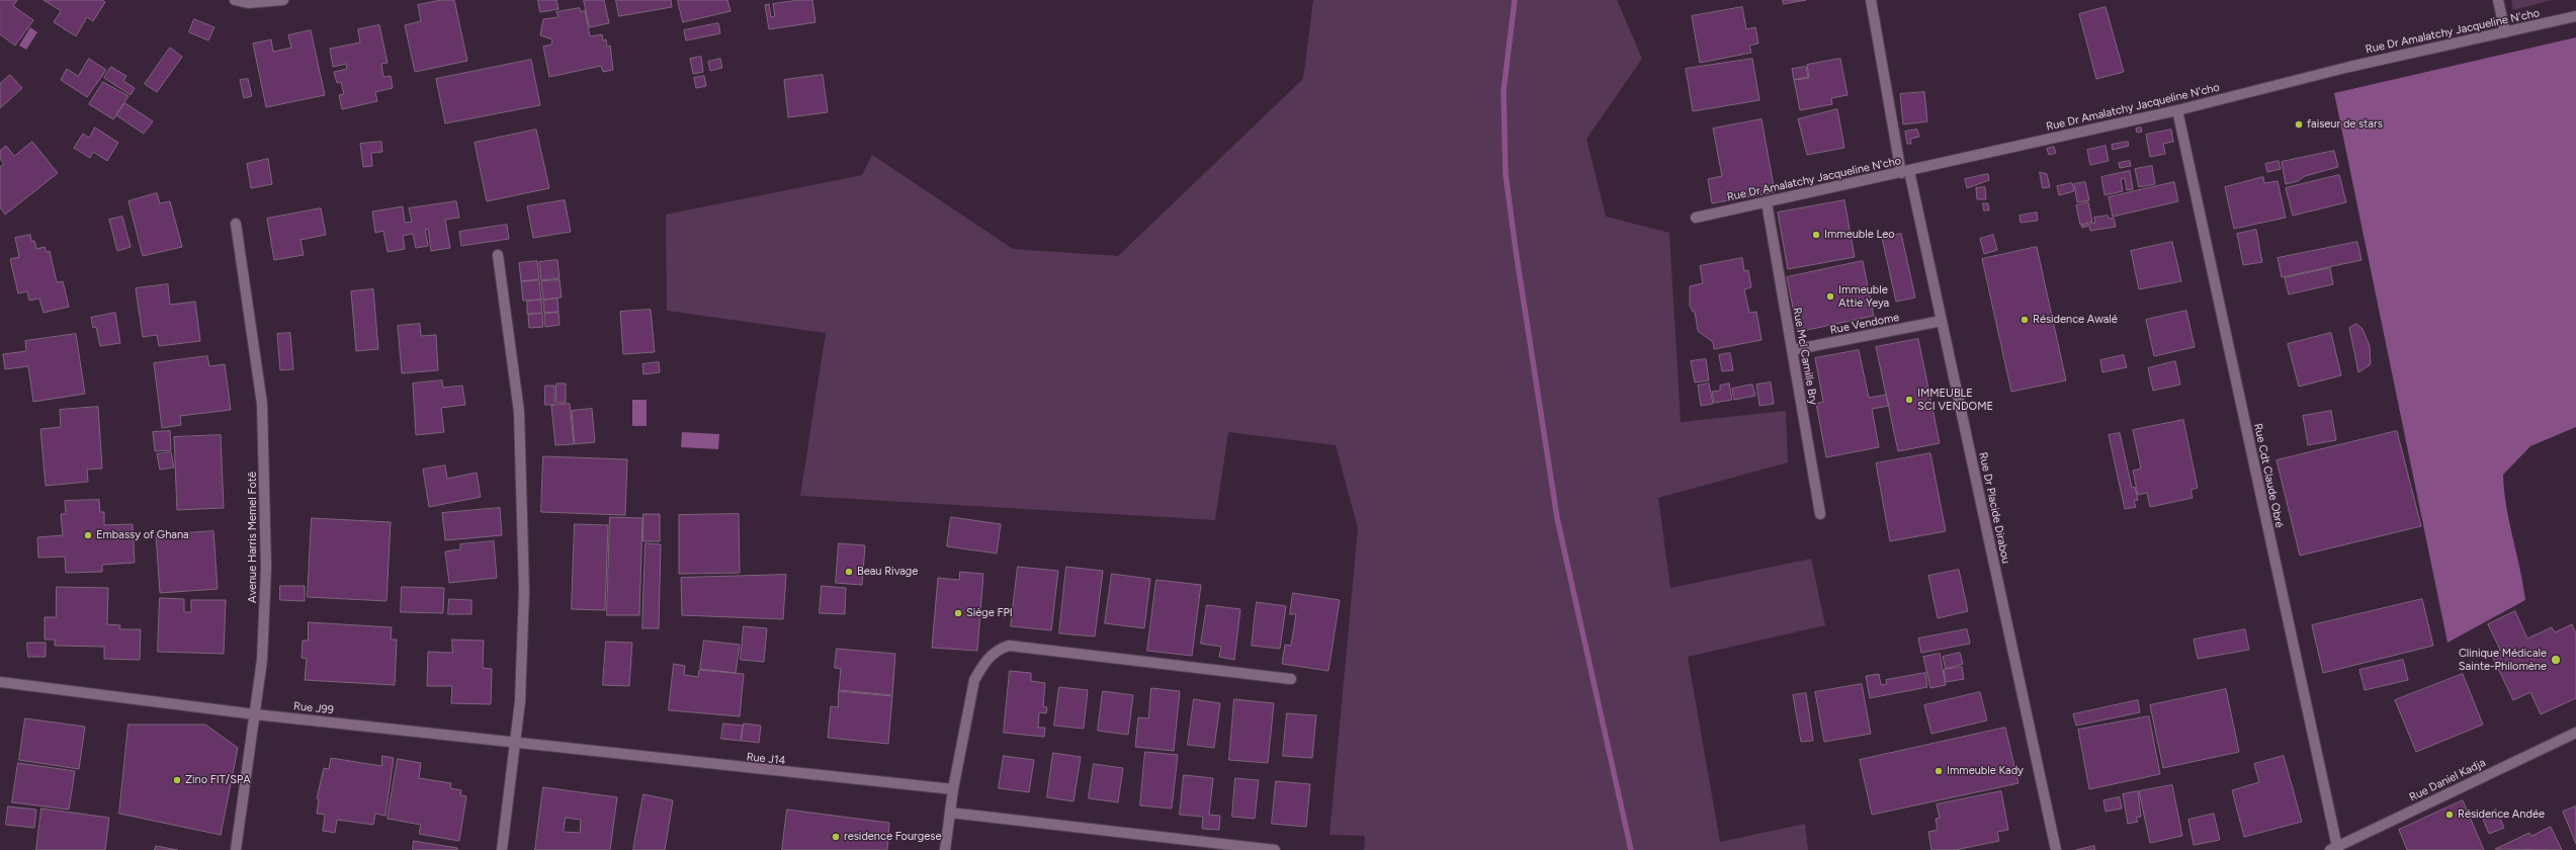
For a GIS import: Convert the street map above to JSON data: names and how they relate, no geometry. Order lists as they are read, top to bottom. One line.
{"streets":{"street":["Rue Dr Amalatchy Jacqueline N'cho","Rue Vendome","Rue Mcl Camille Bry","Rue Cdt Claude Obré","Rue Dr Placide Dirabou","Avenue Harris Memel Fotê","Rue J99","Rue J14","Rue Daniel Kadja"]},"crossings":[["Rue Dr Amalatchy Jacqueline N'cho","Rue Mcl Camille Bry"],["Rue Dr Amalatchy Jacqueline N'cho","Rue Cdt Claude Obré"],["Rue Dr Amalatchy Jacqueline N'cho","Rue Dr Placide Dirabou"],["Rue Vendome","Rue Mcl Camille Bry"],["Rue Vendome","Rue Dr Placide Dirabou"],["Rue Cdt Claude Obré","Rue Daniel Kadja"],["Avenue Harris Memel Fotê","Rue J99"],["Rue J99","Rue J14"]],"places":["faiseur de stars","Immeuble Leo","Immeuble Attie Yeya","Résidence Awalé","IMMEUBLE SCI VENDOME","Embassy of Ghana","Beau Rivage","Siège FPI","Clinique Médicale Sainte-Philomène","Immeuble Kady","Zino FIT/SPA","Résidence Andée","residence Fourgese"]}
